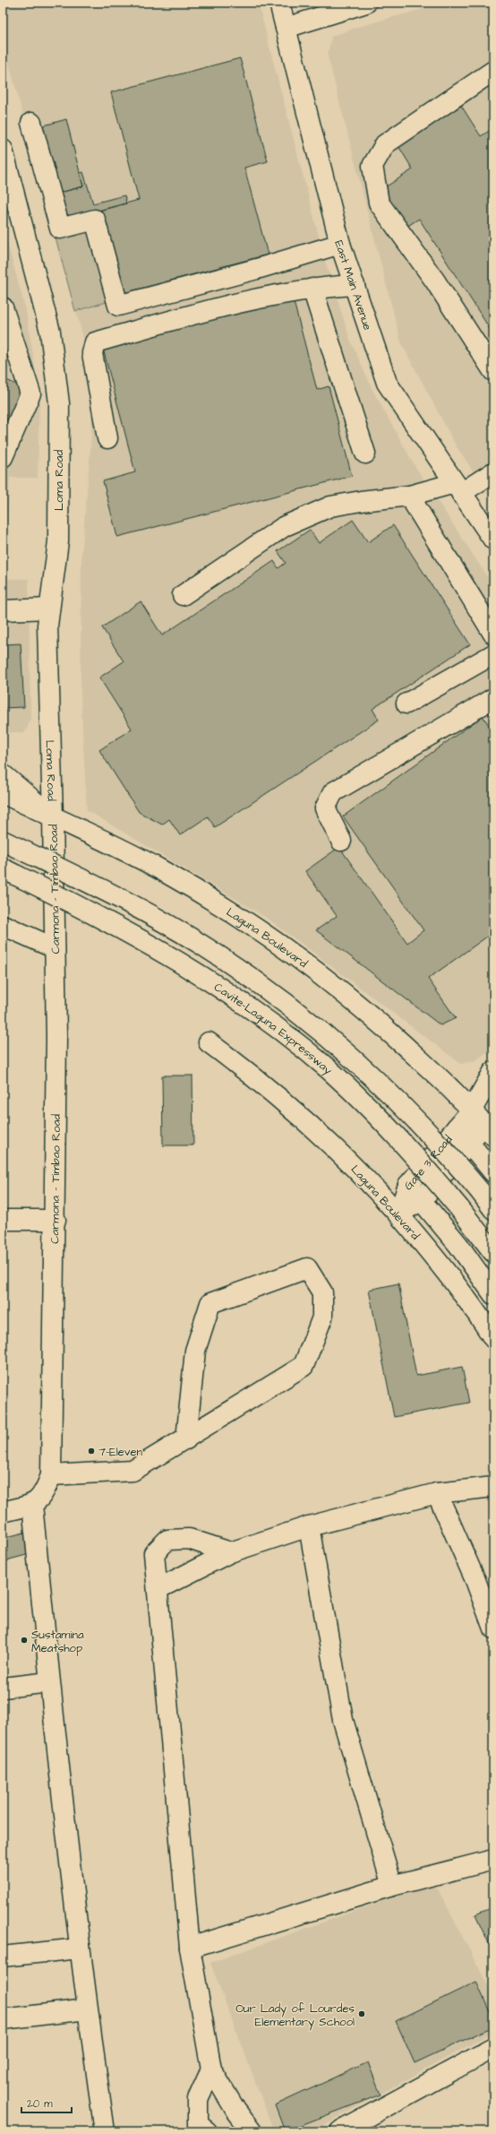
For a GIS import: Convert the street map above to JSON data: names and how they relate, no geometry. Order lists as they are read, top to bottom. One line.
{"streets":{"main road":["East Main Avenue","Loma Road","Carmona - Timbao Road","Laguna Boulevard","Cavite–Laguna Expressway","Gate 3 Road"]},"crossings":[["Loma Road","Carmona - Timbao Road"],["Loma Road","Laguna Boulevard"],["Carmona - Timbao Road","Laguna Boulevard"],["Laguna Boulevard","Gate 3 Road"]],"places":["7-Eleven","Sustamina Meatshop","Our Lady of Lourdes Elementary School"],"scale_bar":"20 m"}
